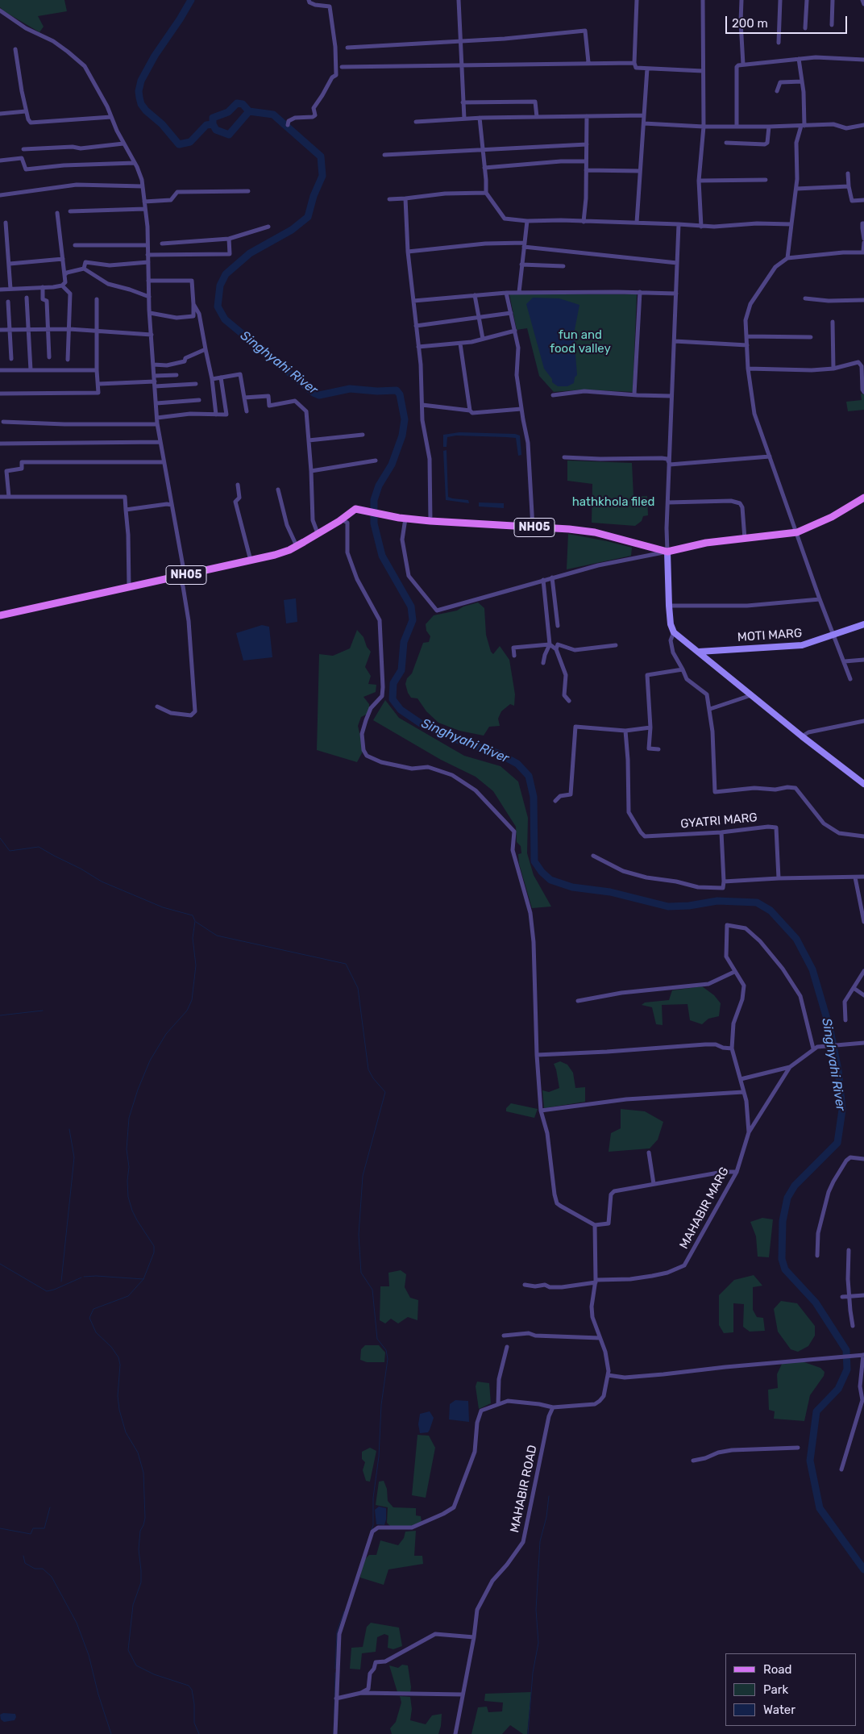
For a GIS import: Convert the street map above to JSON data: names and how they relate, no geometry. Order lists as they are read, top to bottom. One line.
{"streets":{"main road":["NH05"],"street":["MOTI MARG","GYATRI MARG","MAHABIR MARG","MAHABIR ROAD"]},"water":["Singhyahi River"],"parks":["fun and food valley","hathkhola filed"],"legend":["Road","Park","Water"],"scale_bar":"200 m"}
